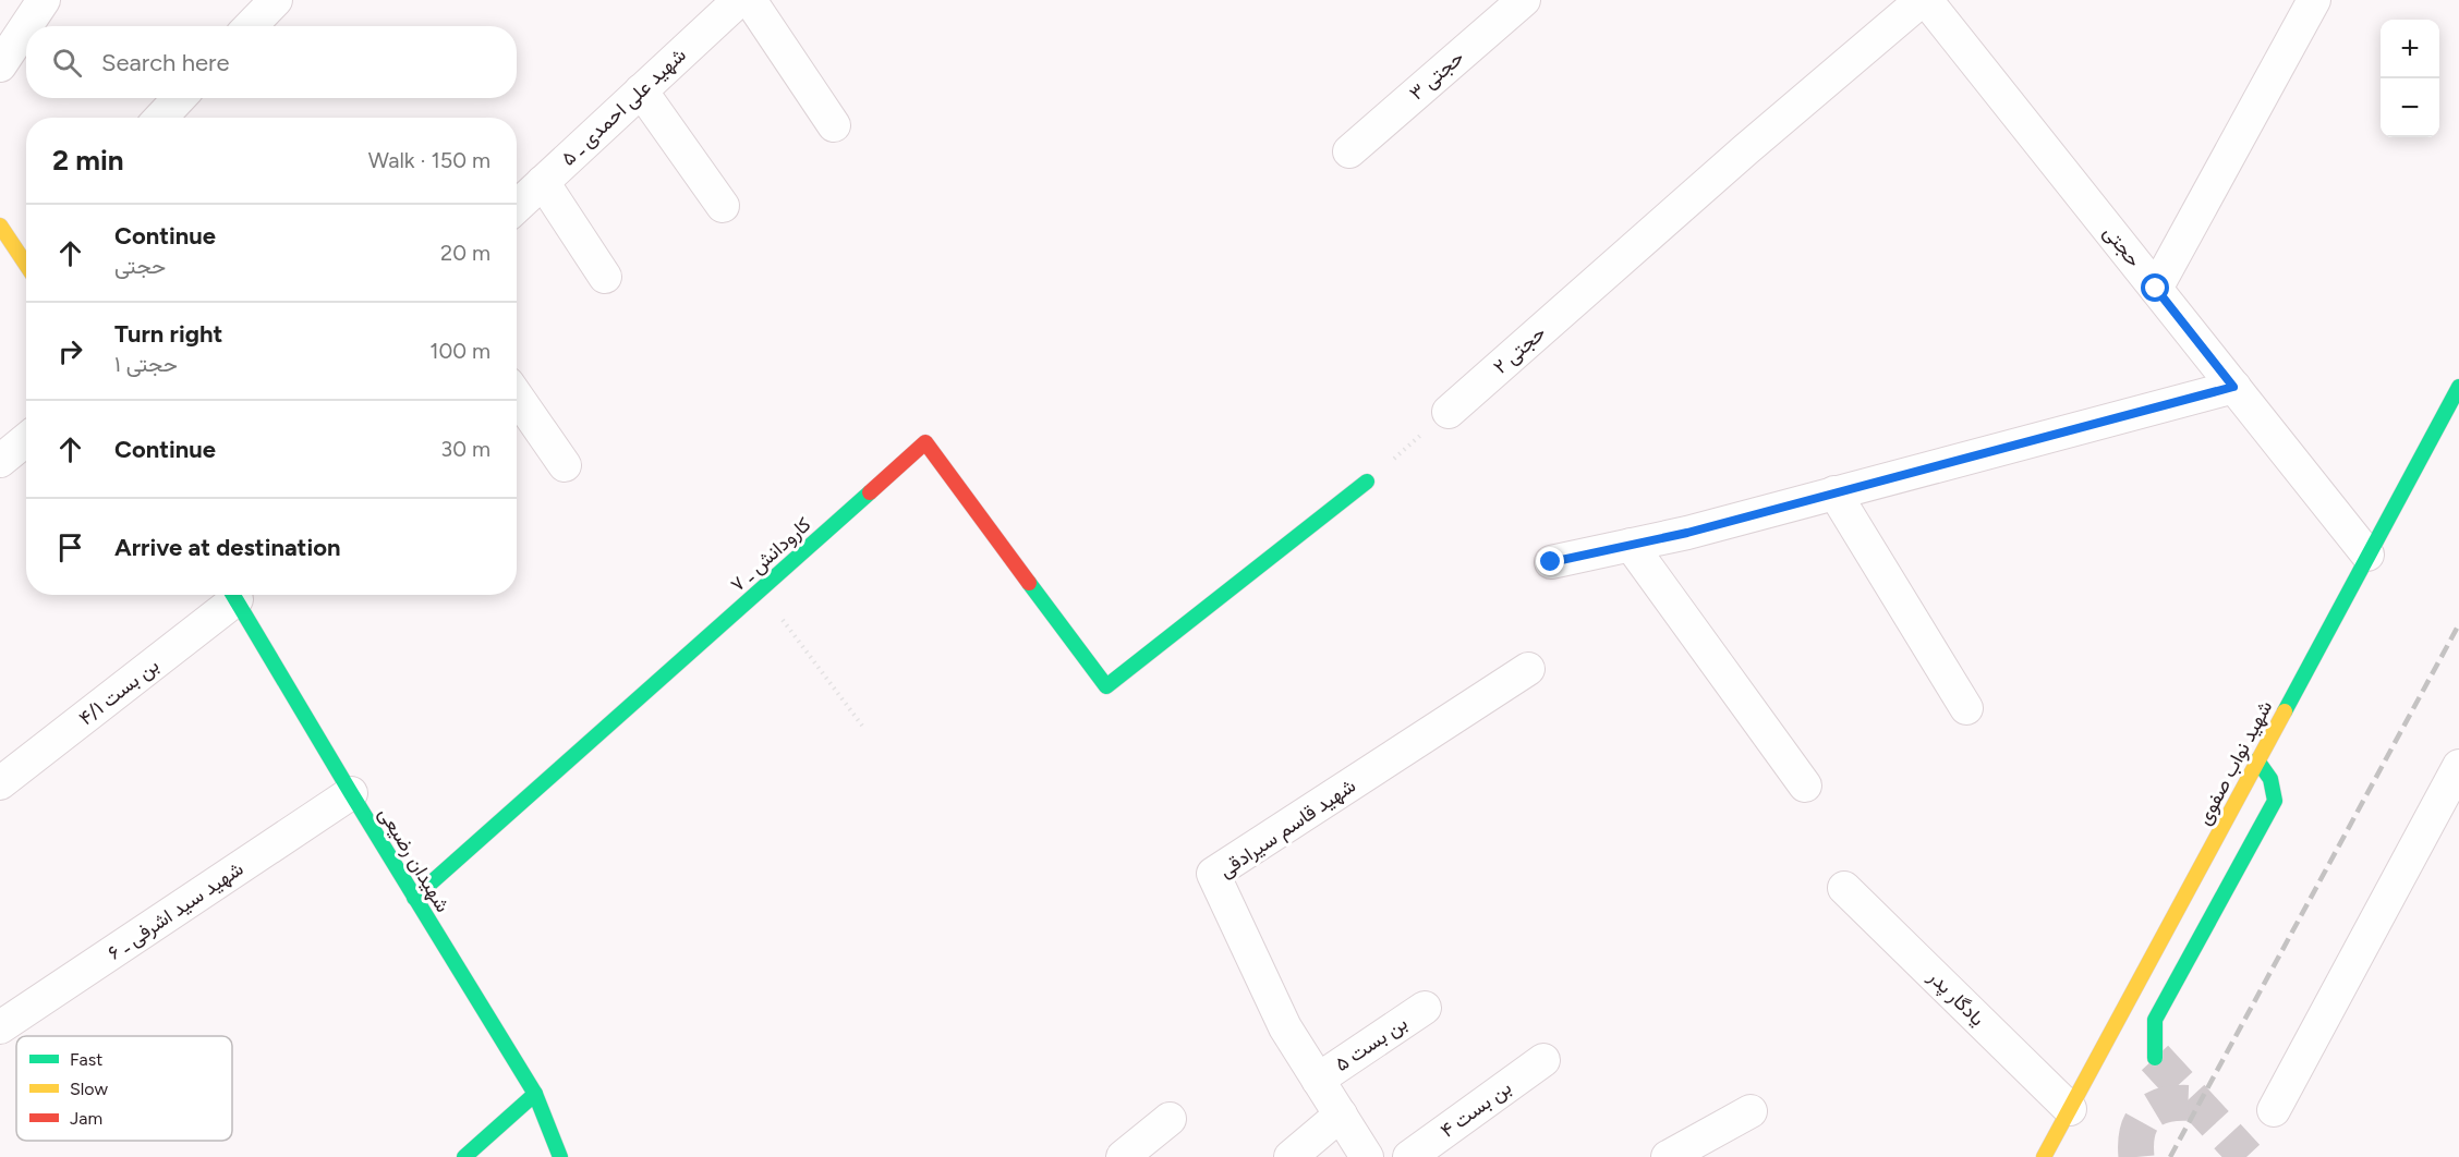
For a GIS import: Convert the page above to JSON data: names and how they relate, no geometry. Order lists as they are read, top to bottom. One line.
{"streets":{"street":["حجتی ۳","شهید علی احمدی ـ ۵","حجتی","حجتی ۲","کارودانش ـ ۷","بن بست ۴/۱","شهید نواب صفوی","شهید قاسم سیرادقی","شهیدان رضیعی","شهید سید اشرفی ـ ۶","یادگار پدر","بن بست ۵","بن بست ۴"]},"crossings":[["حجتی","حجتی ۲"],["حجتی","شهید نواب صفوی"],["کارودانش ـ ۷","شهیدان رضیعی"],["شهید نواب صفوی","یادگار پدر"],["شهید قاسم سیرادقی","بن بست ۵"],["شهیدان رضیعی","شهید سید اشرفی ـ ۶"]],"legend":["Fast","Slow","Jam"],"page":{"map_buttons":["+","−"],"search":"Search here","heading":["2 min","Walk · 150 m"],"list":[["Continue","حجتی","20 m"],["Turn right","حجتی ۱","100 m"],["Continue","30 m"],"Arrive at destination"]}}
